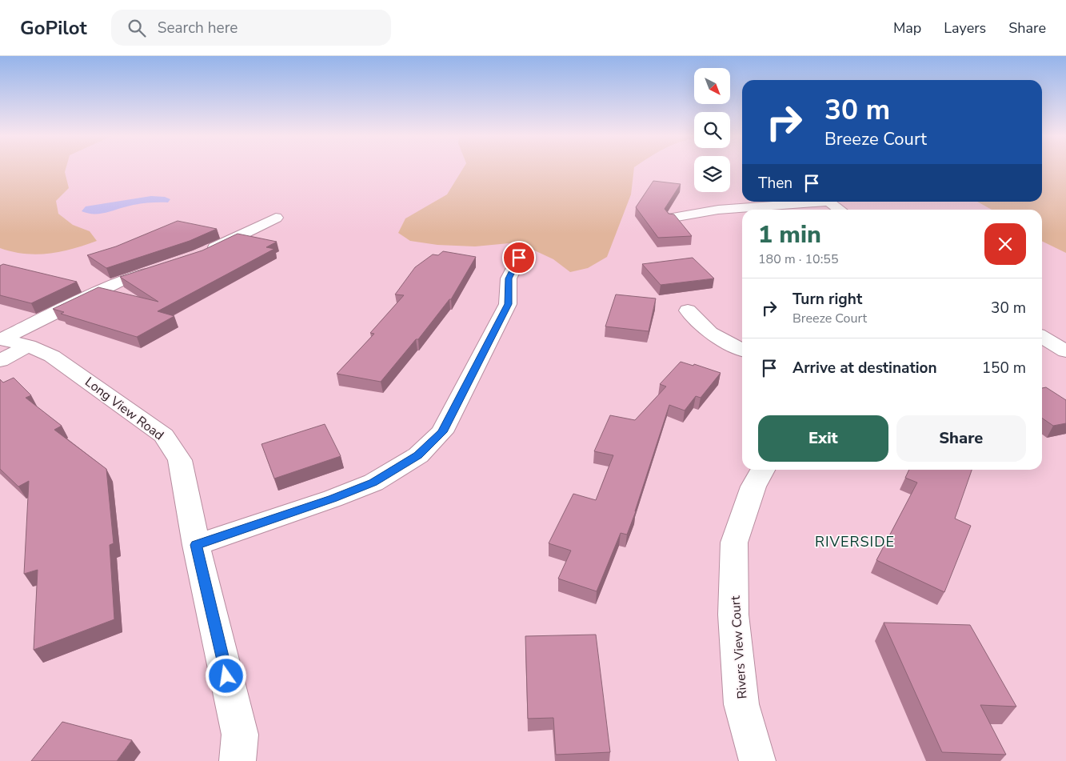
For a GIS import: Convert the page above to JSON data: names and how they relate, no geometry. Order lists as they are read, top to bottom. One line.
{"streets":{"street":["Long View Road","Rivers View Court"]},"districts":["RIVERSIDE"],"north":"bottom right","page":{"header":"GoPilot","search":"Search here","nav":["Map","Layers","Share"],"turn":["30 m","Breeze Court"],"then":"Then","heading":["1 min","180 m · 10:55"],"list":[{"name":"Turn right","note":"Breeze Court","value":"30 m"},{"name":"Arrive at destination","value":"150 m"}],"buttons":["Exit","Share"]}}
